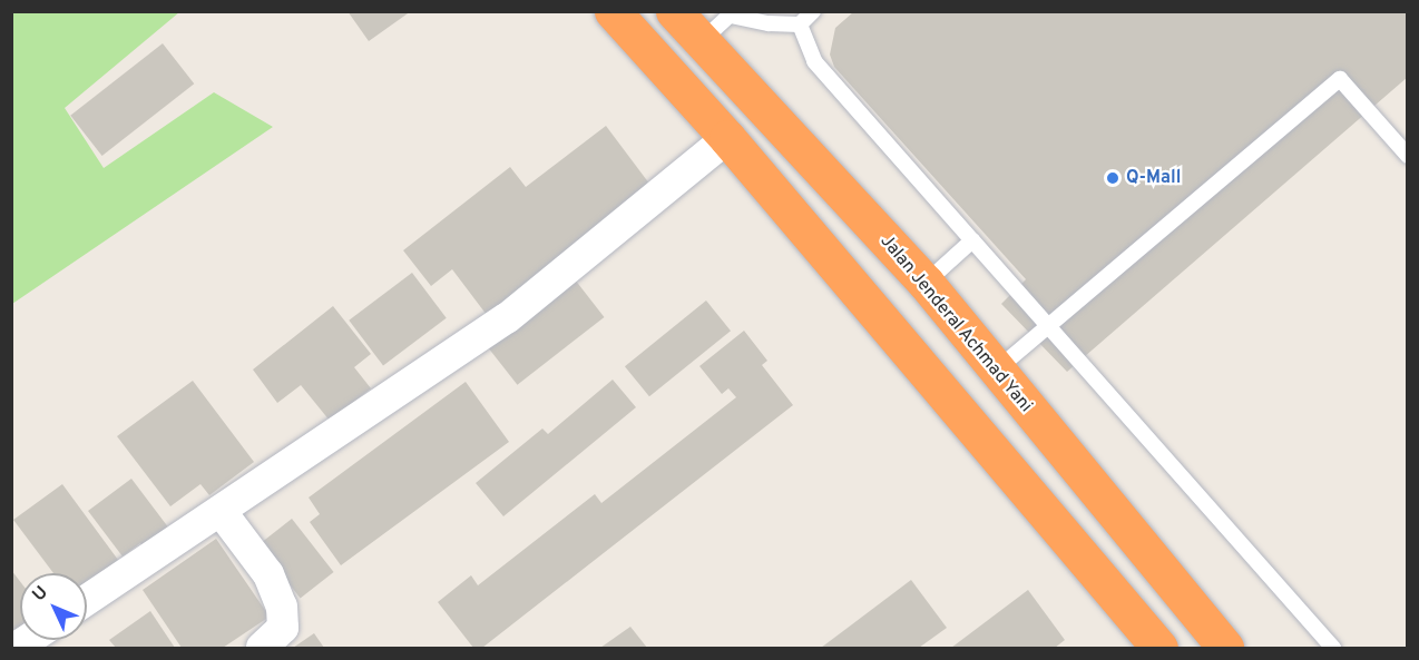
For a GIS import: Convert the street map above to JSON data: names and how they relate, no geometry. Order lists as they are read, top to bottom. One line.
{"streets":{"highway":["Jalan Jenderal Achmad Yani"]},"places":["Q-Mall"],"north":"top left"}
